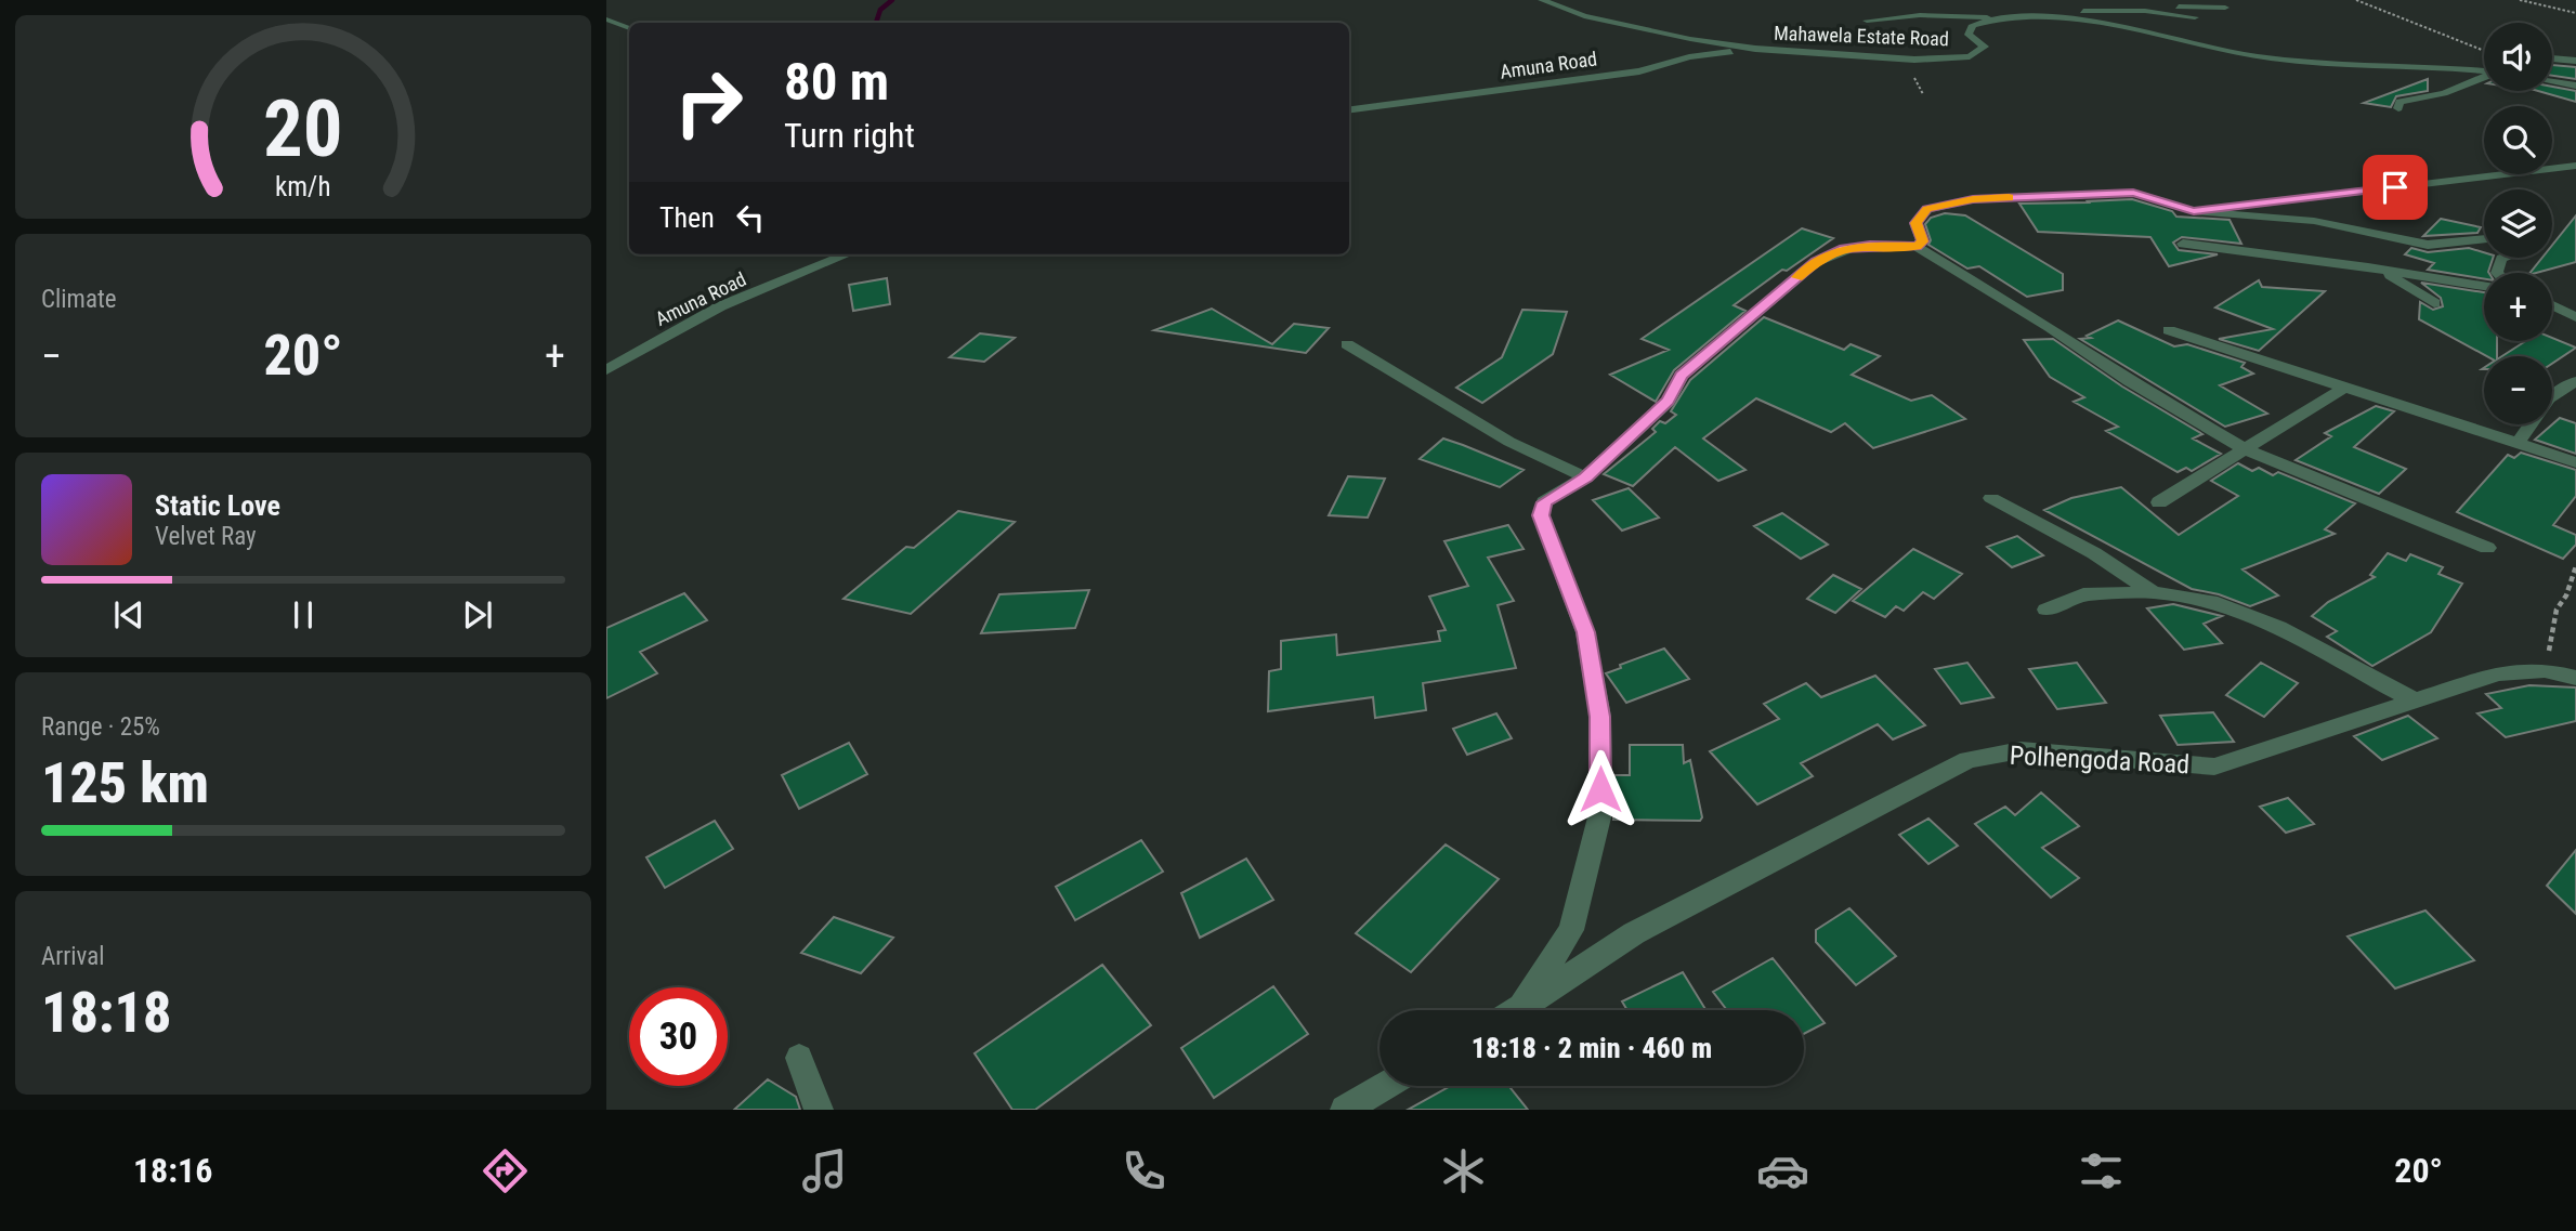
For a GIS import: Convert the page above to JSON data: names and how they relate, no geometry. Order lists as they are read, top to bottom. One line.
{"streets":{"street":["Mahawela Estate Road","Amuna Road","Polhengoda Road"]},"crossings":[["Mahawela Estate Road","Amuna Road"]],"page":{"map_buttons":["+","−"],"turn":["80 m","Turn right"],"then":"Then","tile":["Climate",["Range · 25%","125 km"],["Arrival","18:18"]],"heat":["−","20°","+"],"song":["Static Love","Velvet Ray"],"limit":"30","trip":"18:18 · 2 min · 460 m","tabs":["18:16","20°"],"gauge":["20","km/h"]}}
